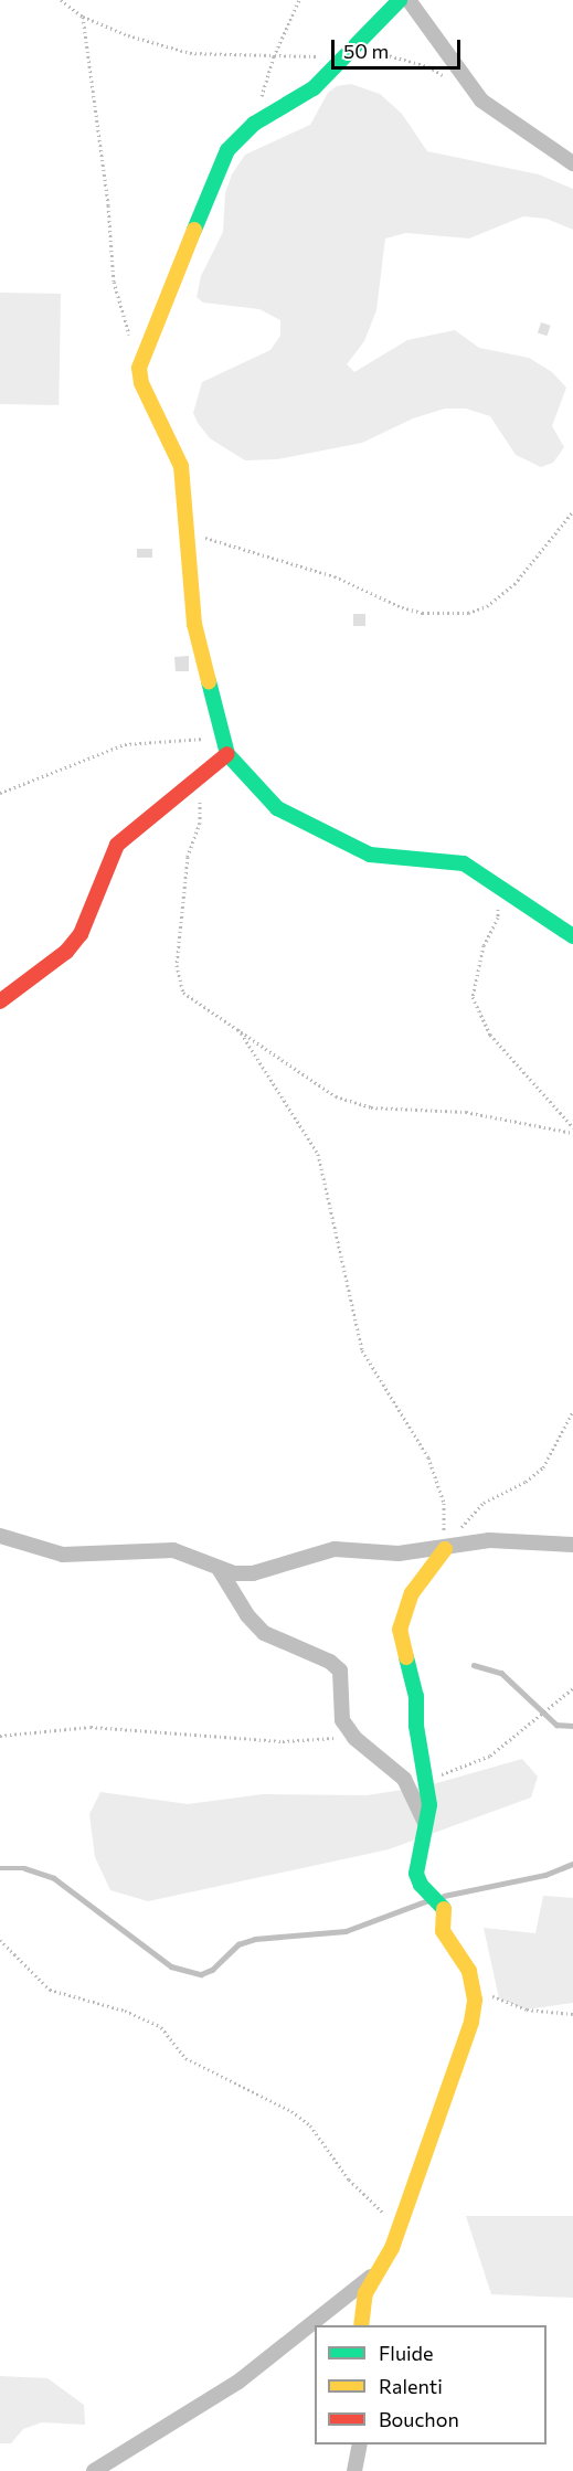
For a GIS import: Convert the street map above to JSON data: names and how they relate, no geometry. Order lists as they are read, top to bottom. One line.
{"legend":["Fluide","Ralenti","Bouchon"],"scale_bar":"50 m"}
